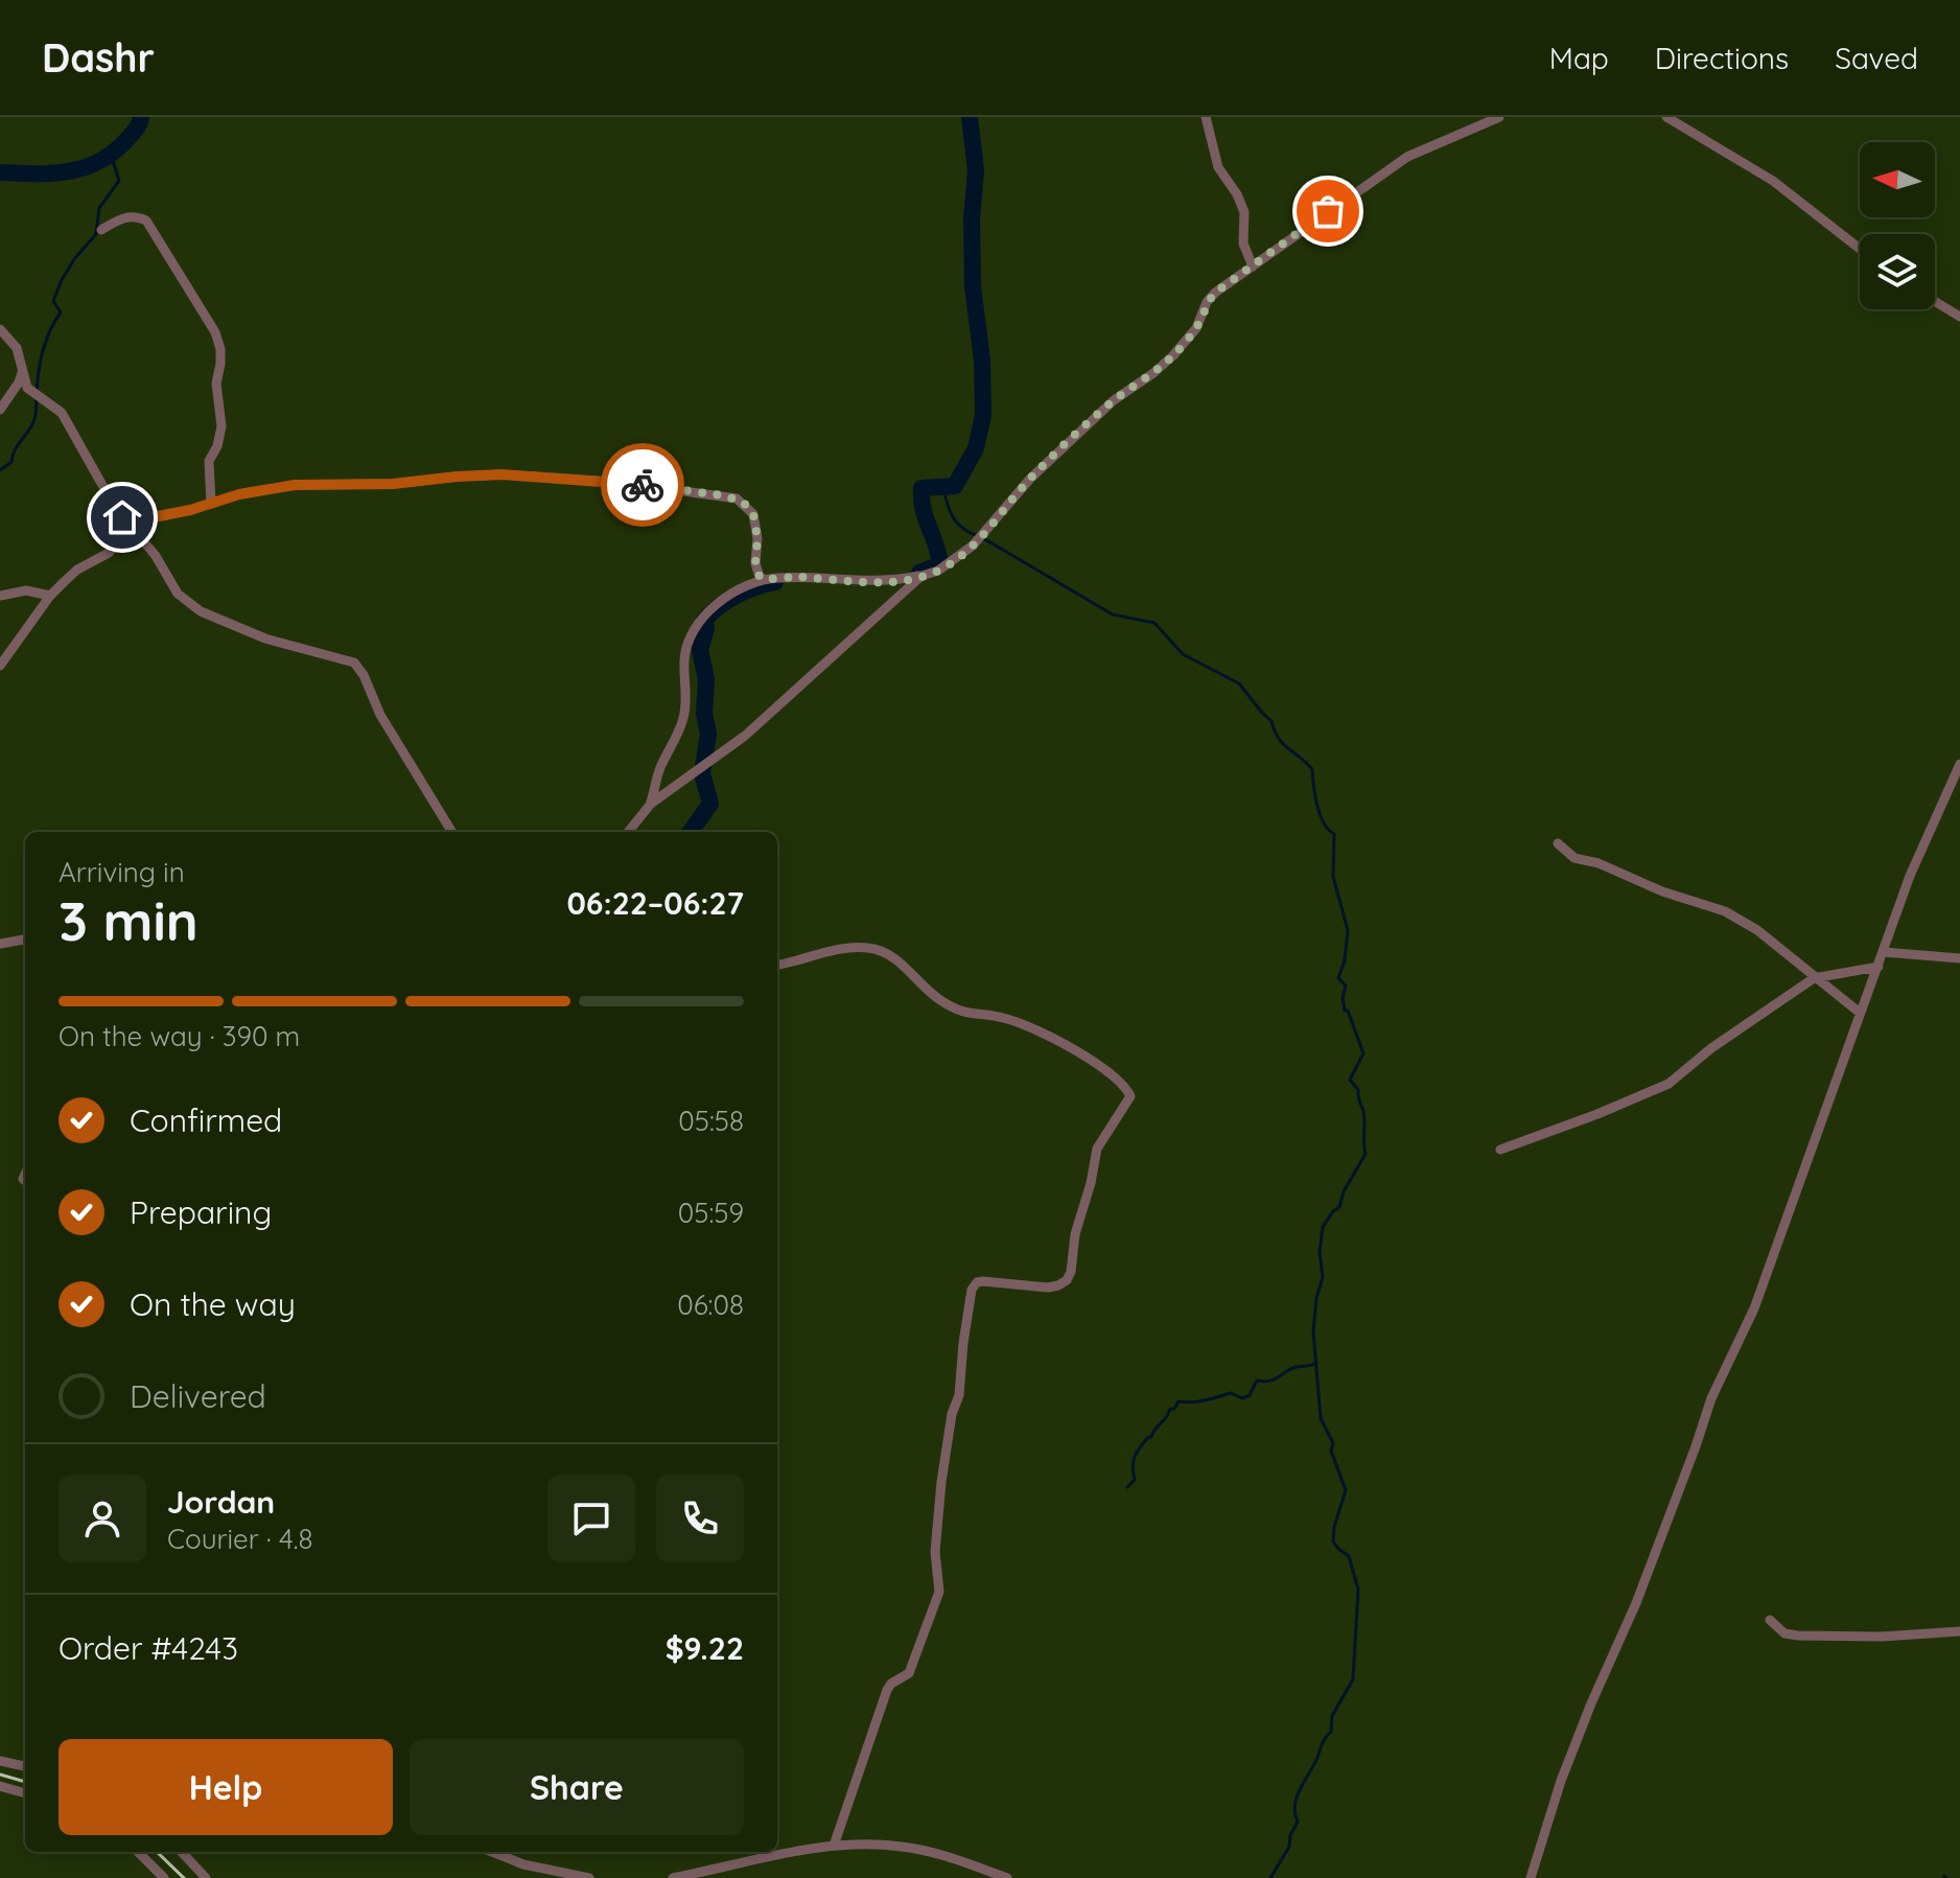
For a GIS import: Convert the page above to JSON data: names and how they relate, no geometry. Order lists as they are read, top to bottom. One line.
{"north":"left","page":{"header":"Dashr","nav":["Map","Directions","Saved"],"heading":["3 min","Arriving in","06:22–06:27"],"panel":["Jordan","Courier · 4.8","Order #4243","$9.22"],"bar":"On the way · 390 m","list":[["Confirmed","05:58"],["Preparing","05:59"],["On the way","06:08"],"Delivered"],"buttons":["Help","Share"]}}
